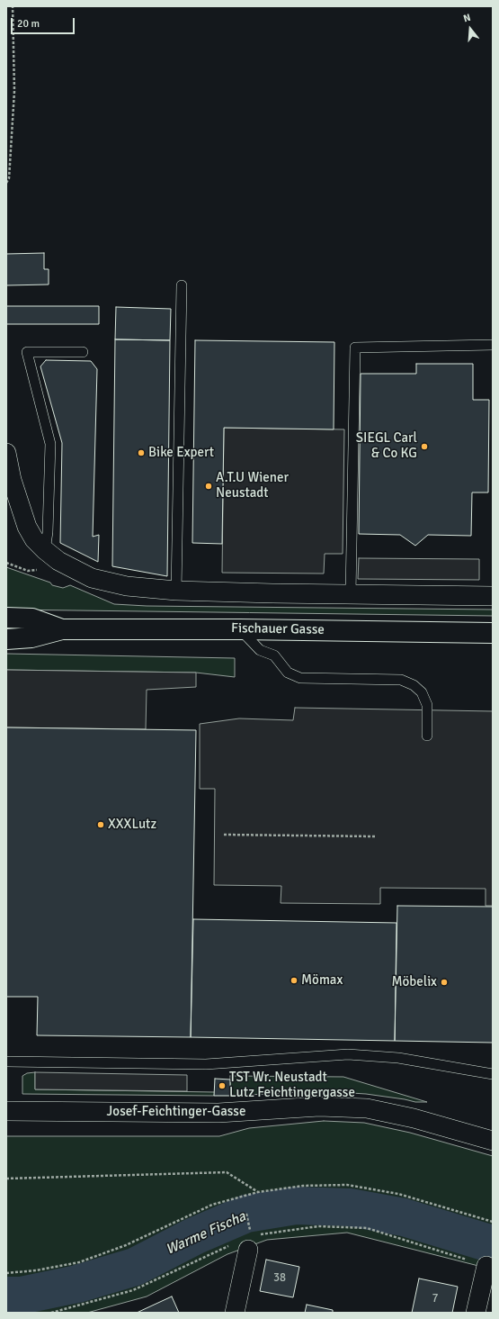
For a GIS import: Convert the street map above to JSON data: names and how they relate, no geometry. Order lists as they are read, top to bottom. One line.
{"streets":{"main road":["Fischauer Gasse"],"street":["Josef-Feichtinger-Gasse"]},"water":["Warme Fischa"],"places":["SIEGL Carl & Co KG","Bike Expert","A.T.U Wiener Neustadt","XXXLutz","Mömax","Möbelix","TST Wr. Neustadt Lutz Feichtingergasse"],"house_numbers":["38","7"],"scale_bar":"20 m","north":"top"}
